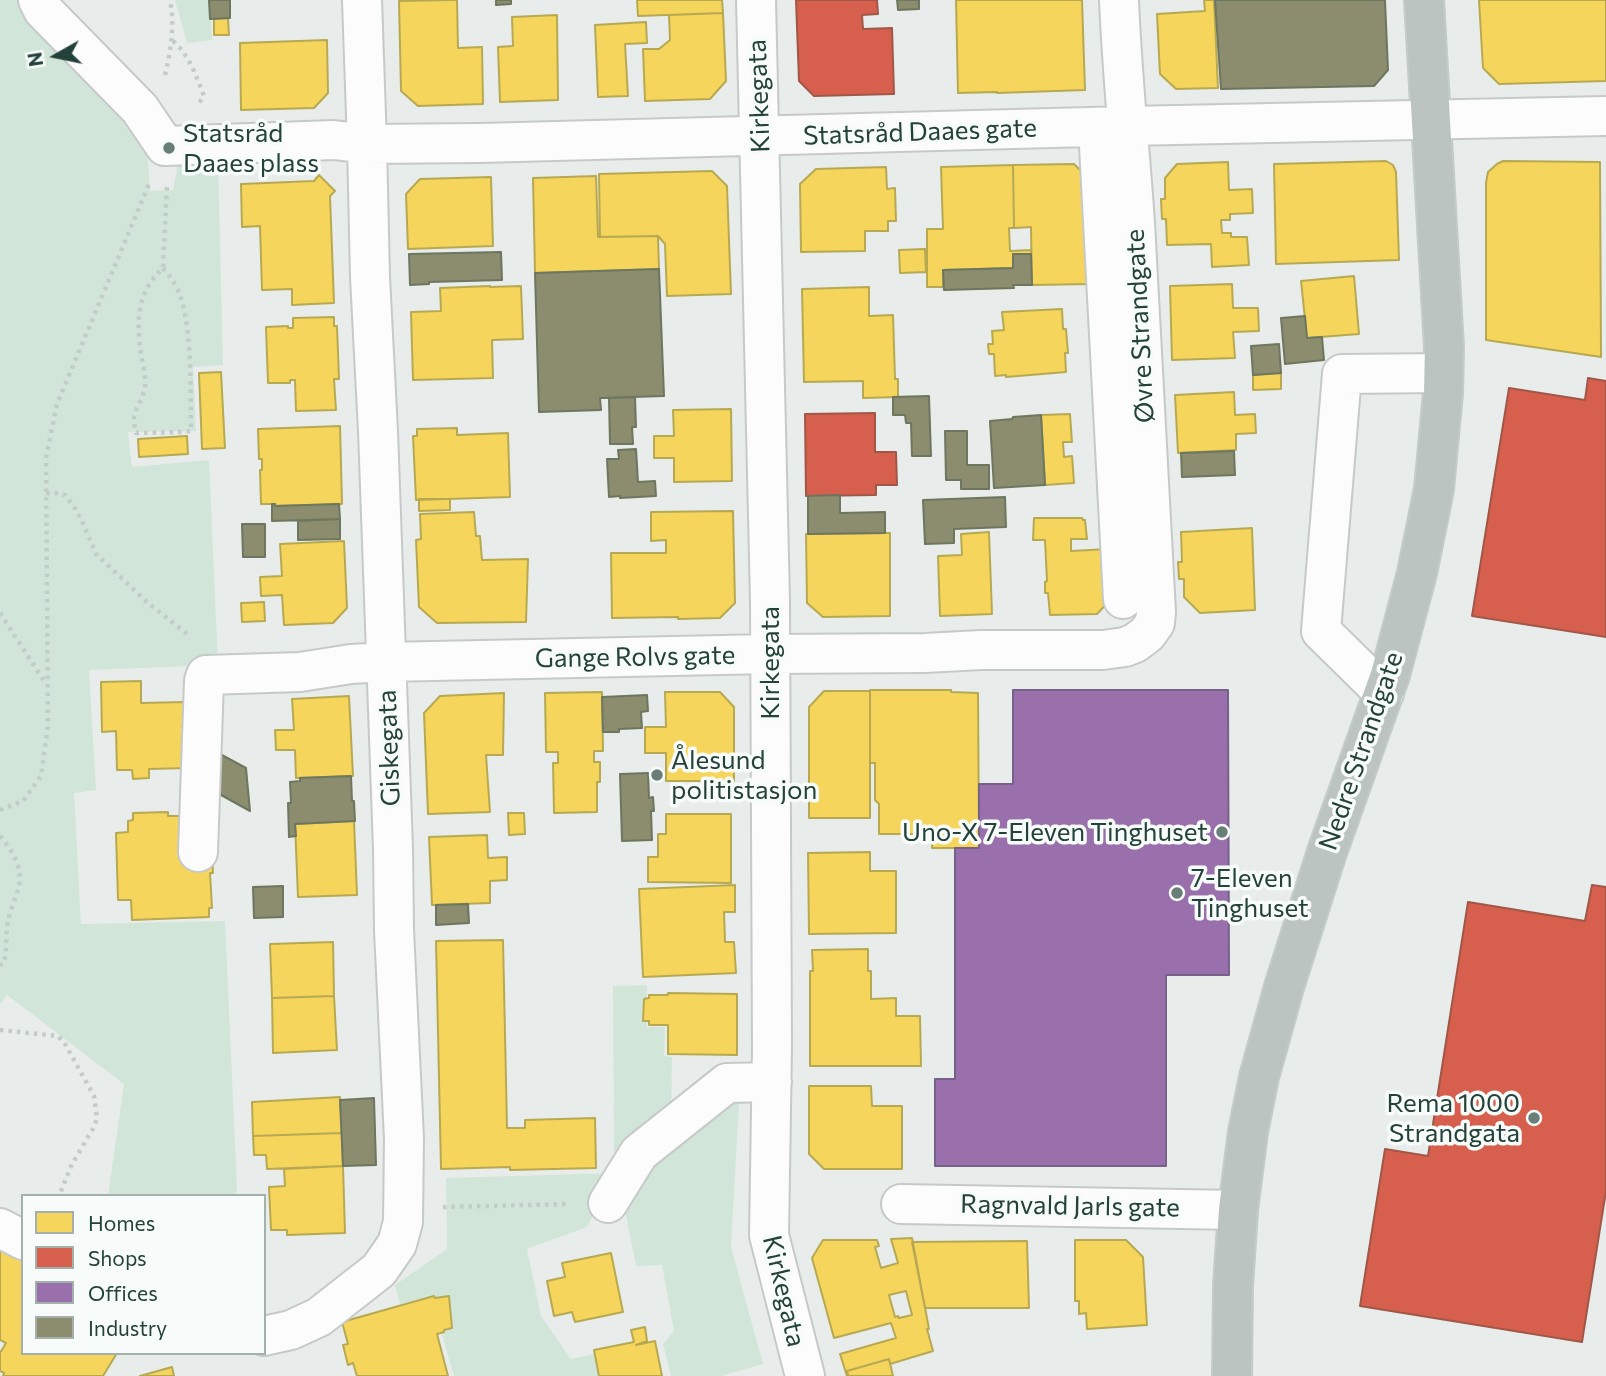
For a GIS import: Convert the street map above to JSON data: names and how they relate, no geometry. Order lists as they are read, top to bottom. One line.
{"streets":{"highway":["Nedre Strandgate"],"street":["Kirkegata","Statsråd Daaes gate","Øvre Strandgate","Gange Rolvs gate","Giskegata","Ragnvald Jarls gate"]},"crossings":[["Kirkegata","Statsråd Daaes gate"],["Kirkegata","Gange Rolvs gate"],["Statsråd Daaes gate","Øvre Strandgate"],["Statsråd Daaes gate","Giskegata"],["Statsråd Daaes gate","Nedre Strandgate"],["Øvre Strandgate","Gange Rolvs gate"],["Gange Rolvs gate","Giskegata"],["Nedre Strandgate","Ragnvald Jarls gate"]],"places":["Statsråd Daaes plass","Ålesund politistasjon","Uno-X 7-Eleven Tinghuset","7-Eleven Tinghuset","Rema 1000 Strandgata"],"legend":["Homes","Shops","Offices","Industry"],"north":"left"}
